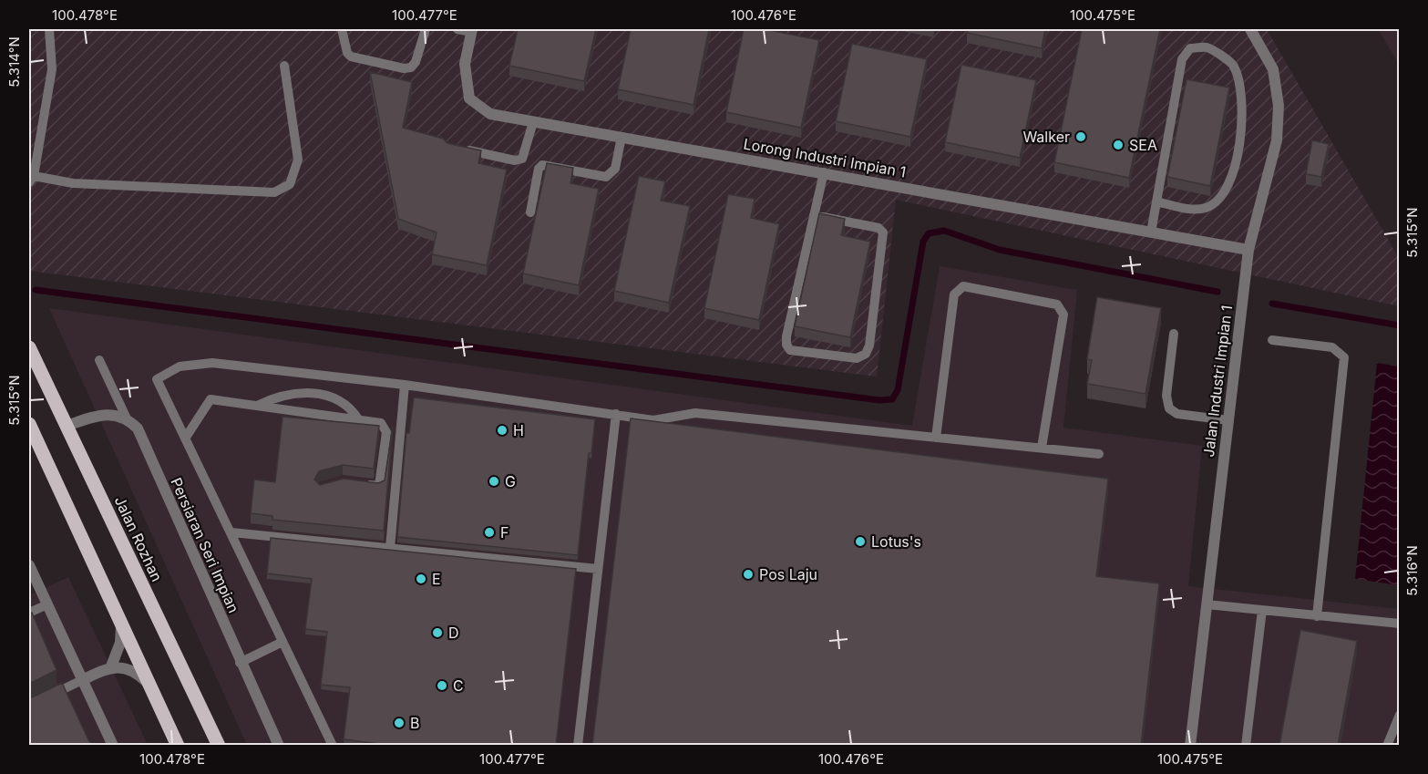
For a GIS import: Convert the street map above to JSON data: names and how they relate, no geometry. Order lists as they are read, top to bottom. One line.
{"streets":{"main road":["Jalan Rozhan"],"street":["Lorong Industri Impian 1","Jalan Industri Impian 1","Persiaran Seri Impian"]},"crossings":[["Lorong Industri Impian 1","Jalan Industri Impian 1"]],"places":["Walker","SEA","H","G","F","Lotus's","Pos Laju","E","D","C","B"],"coordinates":["100.478°E","100.477°E","100.476°E","100.475°E","5.314°N","5.315°N","5.316°N"]}
